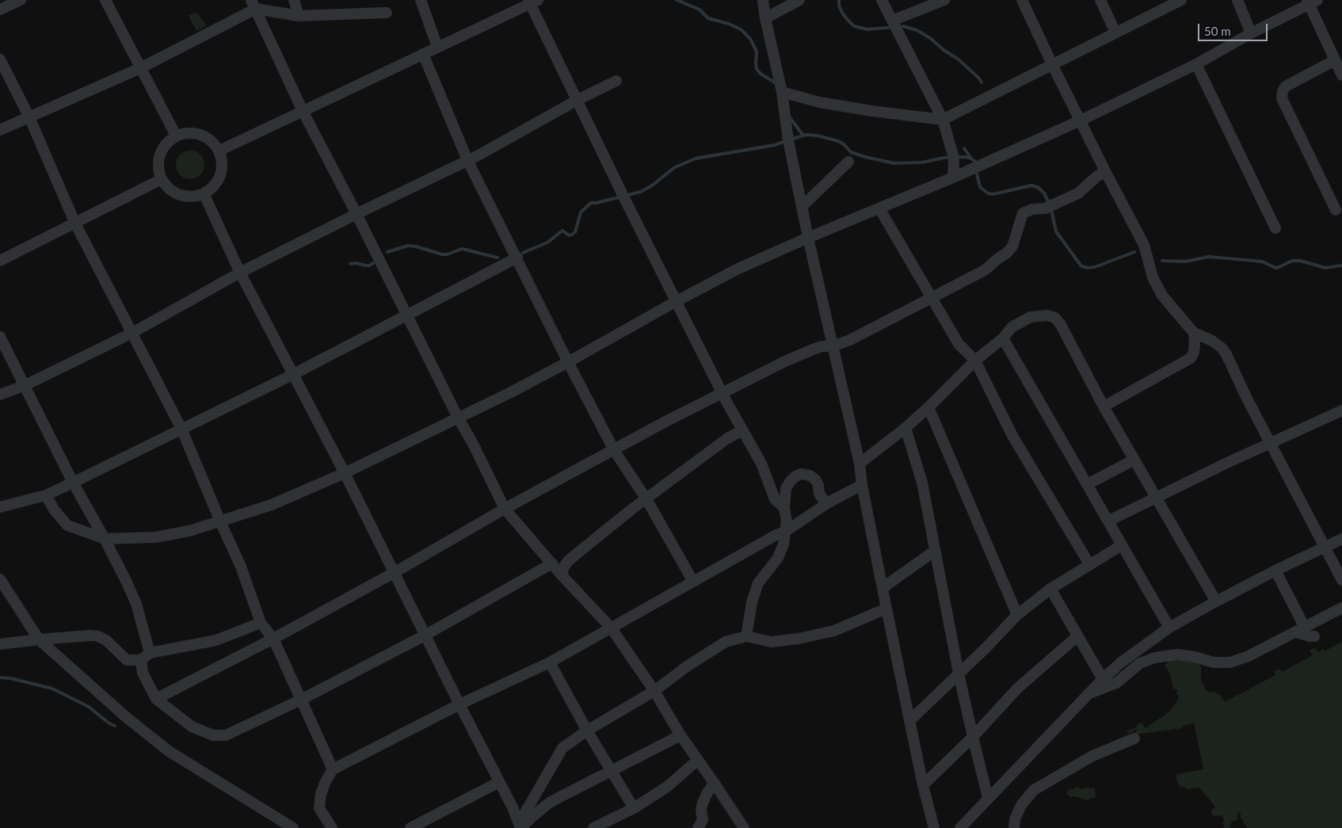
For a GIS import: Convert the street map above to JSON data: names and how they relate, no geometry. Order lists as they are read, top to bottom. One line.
{"scale_bar":"50 m"}
